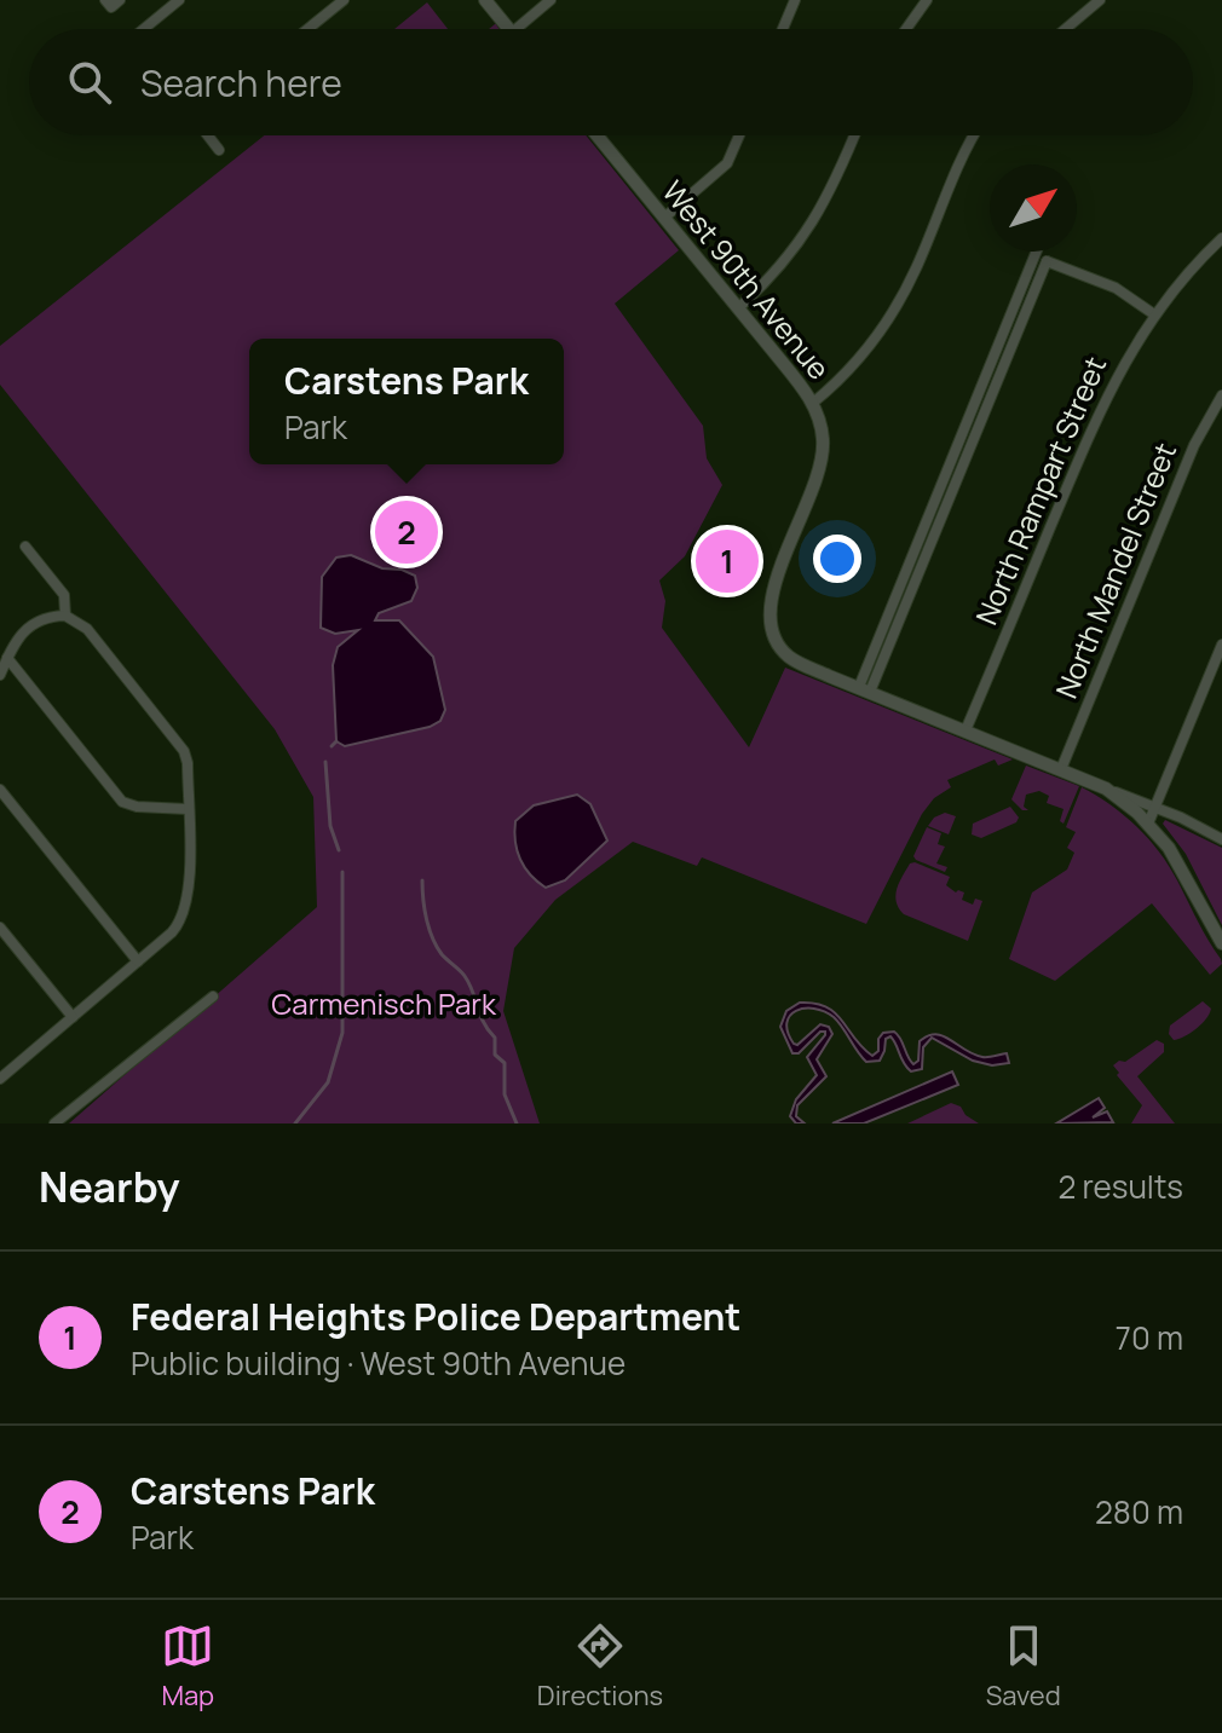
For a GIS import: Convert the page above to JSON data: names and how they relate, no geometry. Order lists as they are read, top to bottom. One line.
{"streets":{"street":["West 90th Avenue","North Rampart Street","North Mandel Street"]},"crossings":[["West 90th Avenue","North Rampart Street"],["West 90th Avenue","North Mandel Street"]],"parks":["Carmenisch Park"],"north":"top right","page":{"search":"Search here","popup":["Carstens Park","Park"],"pins":["2","1"],"heading":["Nearby","2 results"],"list":[{"mark":"1","name":"Federal Heights Police Department","note":"Public building · West 90th Avenue","value":"70 m"},{"mark":"2","name":"Carstens Park","note":"Park","value":"280 m"}],"nav":["Map","Directions","Saved"]}}
